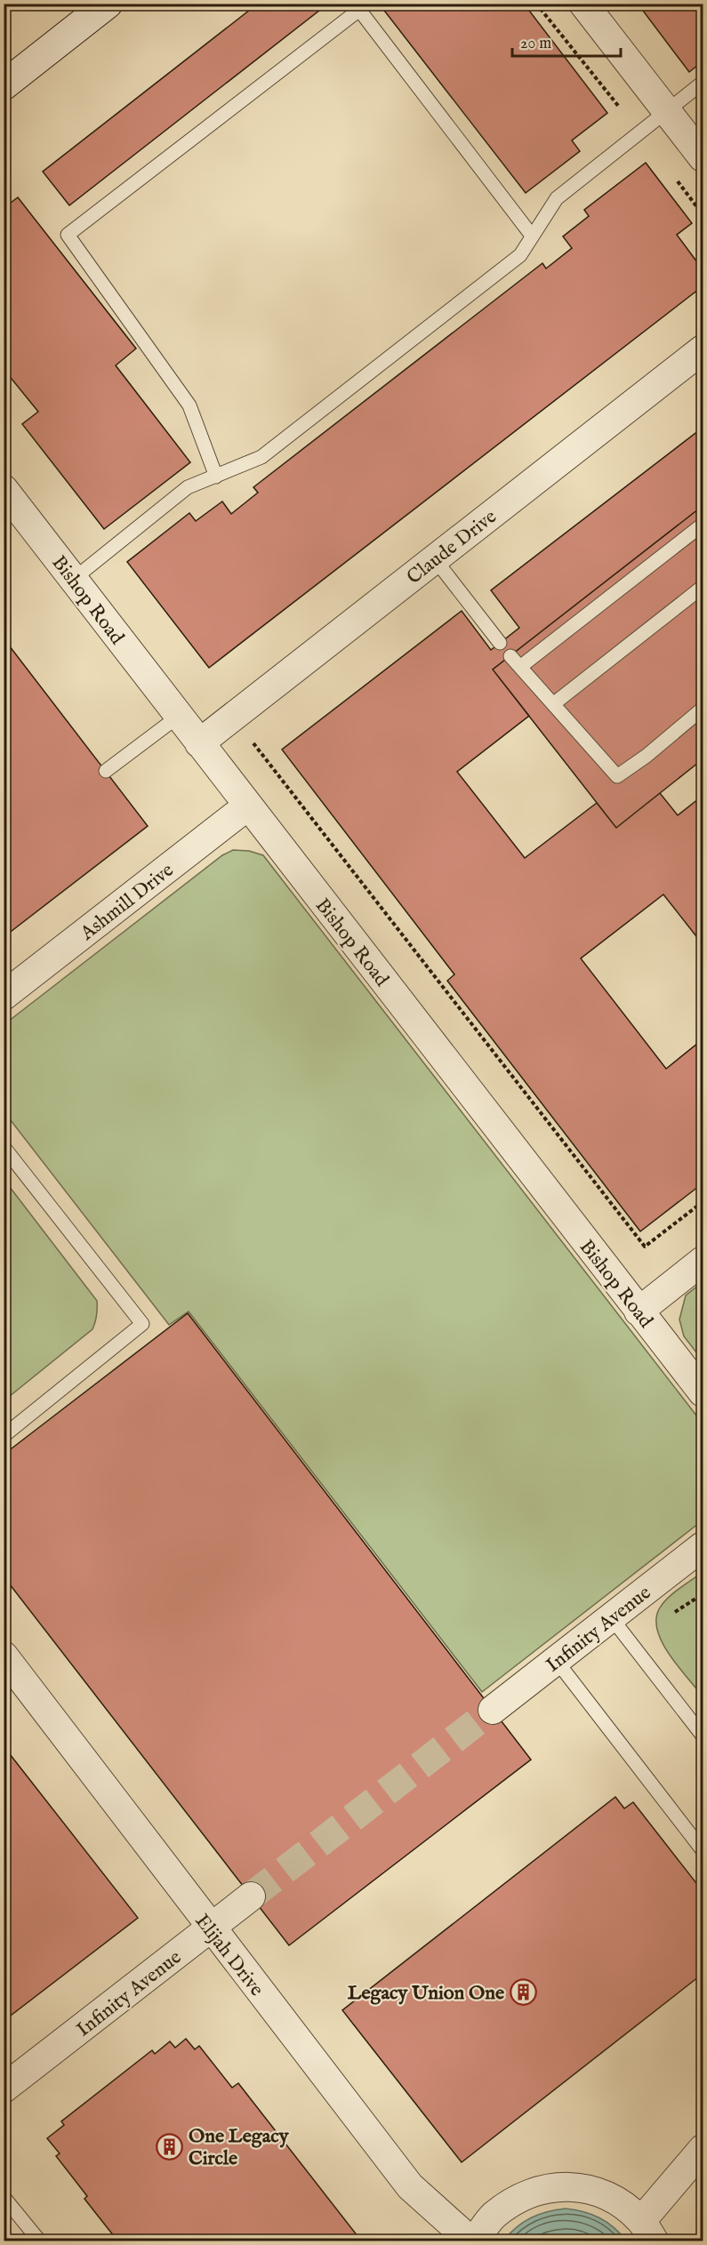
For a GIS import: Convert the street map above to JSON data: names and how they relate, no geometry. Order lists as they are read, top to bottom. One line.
{"streets":{"street":["Claude Drive","Bishop Road","Ashmill Drive","Infinity Avenue","Elijah Drive"]},"crossings":[["Claude Drive","Bishop Road"],["Bishop Road","Ashmill Drive"],["Infinity Avenue","Elijah Drive"]],"places":{"building":["Legacy Union One","One Legacy Circle"]},"scale_bar":"20 m"}
